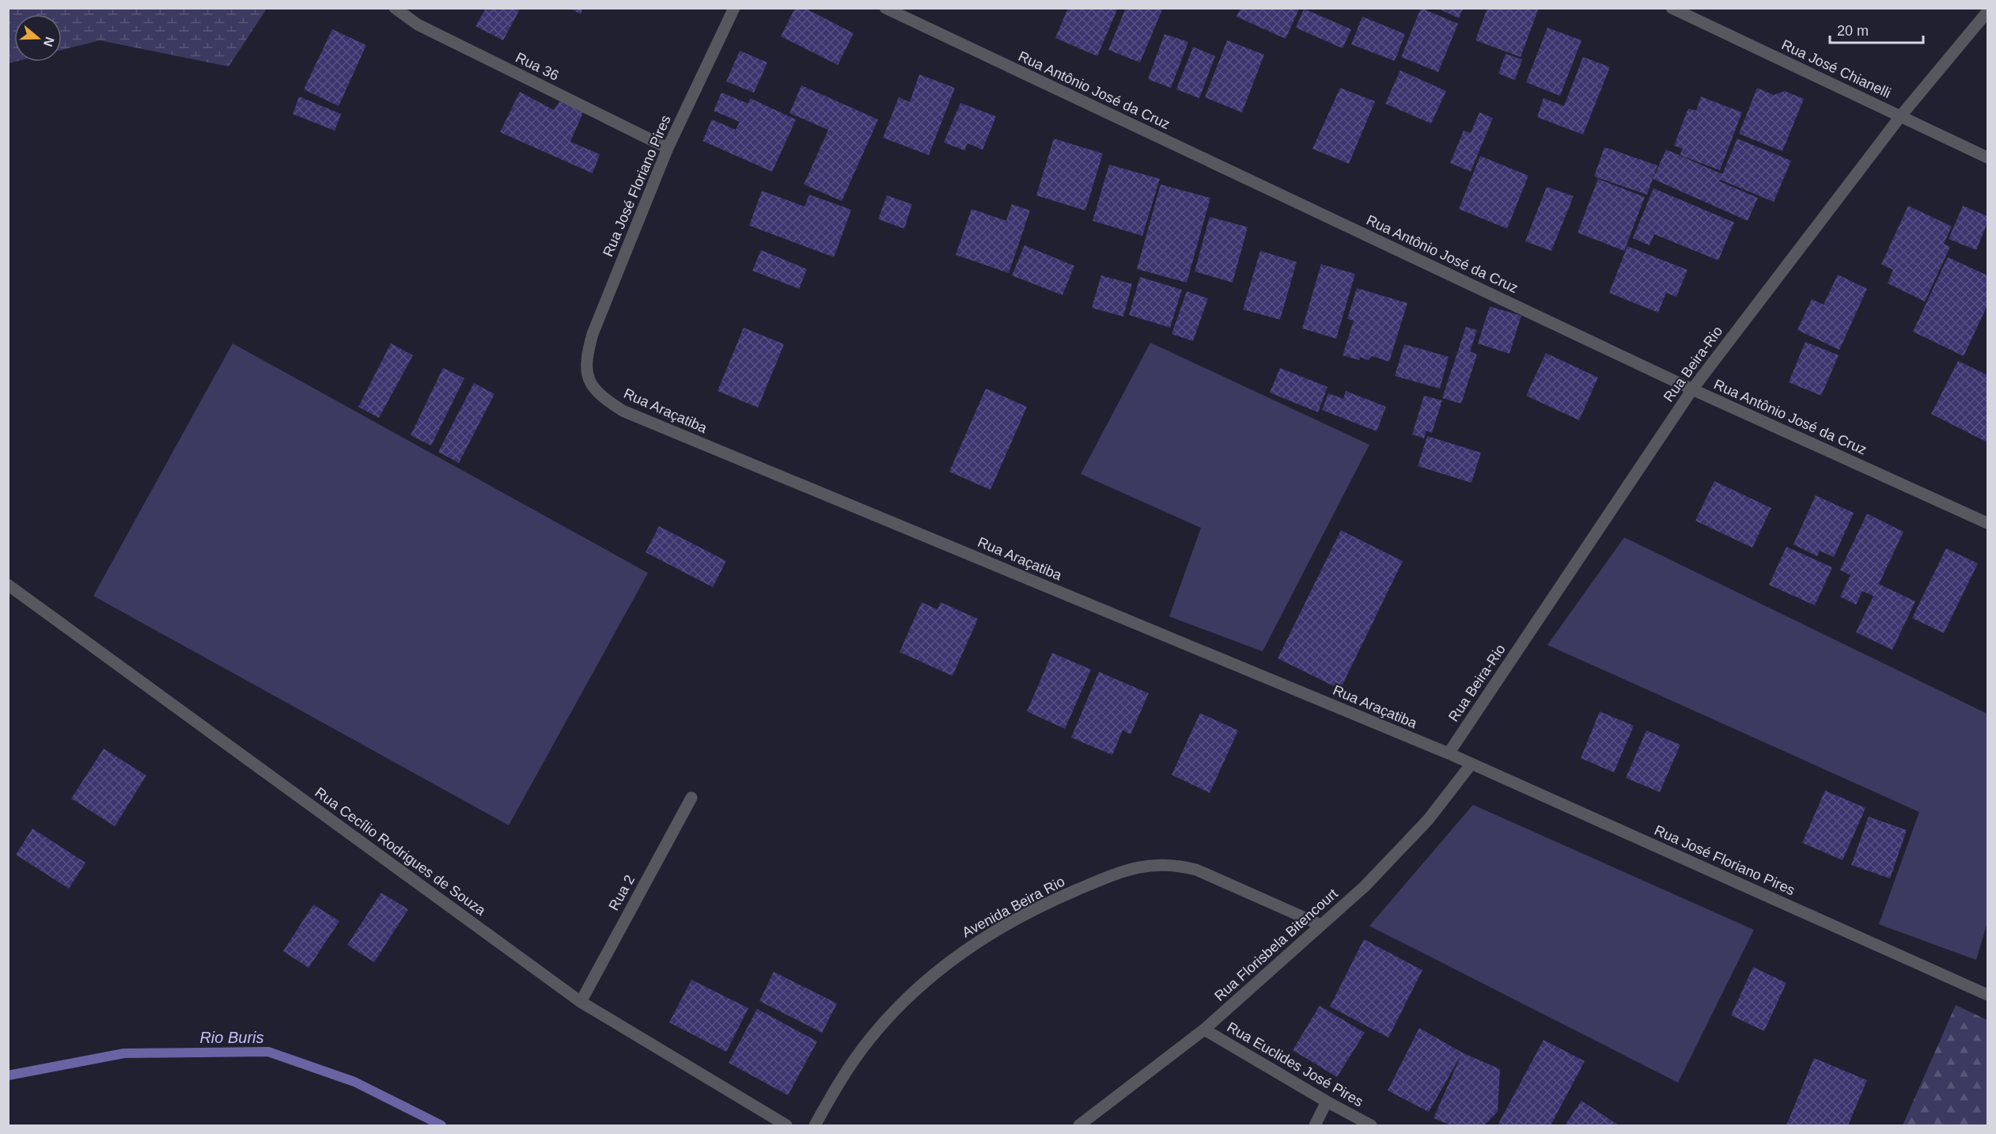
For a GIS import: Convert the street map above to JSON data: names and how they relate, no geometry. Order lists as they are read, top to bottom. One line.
{"streets":{"street":["Rua 36","Rua José Chianelli","Rua Antônio José da Cruz","Rua José Floriano Pires","Rua Beira-Rio","Rua Araçatiba","Rua Cecílio Rodrigues de Souza","Rua 2","Avenida Beira Rio","Rua Florisbela Bitencourt","Rua Euclides José Pires"]},"crossings":[["Rua 36","Rua José Floriano Pires"],["Rua José Chianelli","Rua Beira-Rio"],["Rua Antônio José da Cruz","Rua Beira-Rio"],["Rua José Floriano Pires","Rua Beira-Rio"],["Rua José Floriano Pires","Rua Araçatiba"],["Rua José Floriano Pires","Rua Florisbela Bitencourt"],["Rua Beira-Rio","Rua Araçatiba"],["Rua Cecílio Rodrigues de Souza","Rua 2"],["Avenida Beira Rio","Rua Florisbela Bitencourt"],["Rua Florisbela Bitencourt","Rua Euclides José Pires"]],"water":["Rio Buris"],"scale_bar":"20 m","north":"right"}
